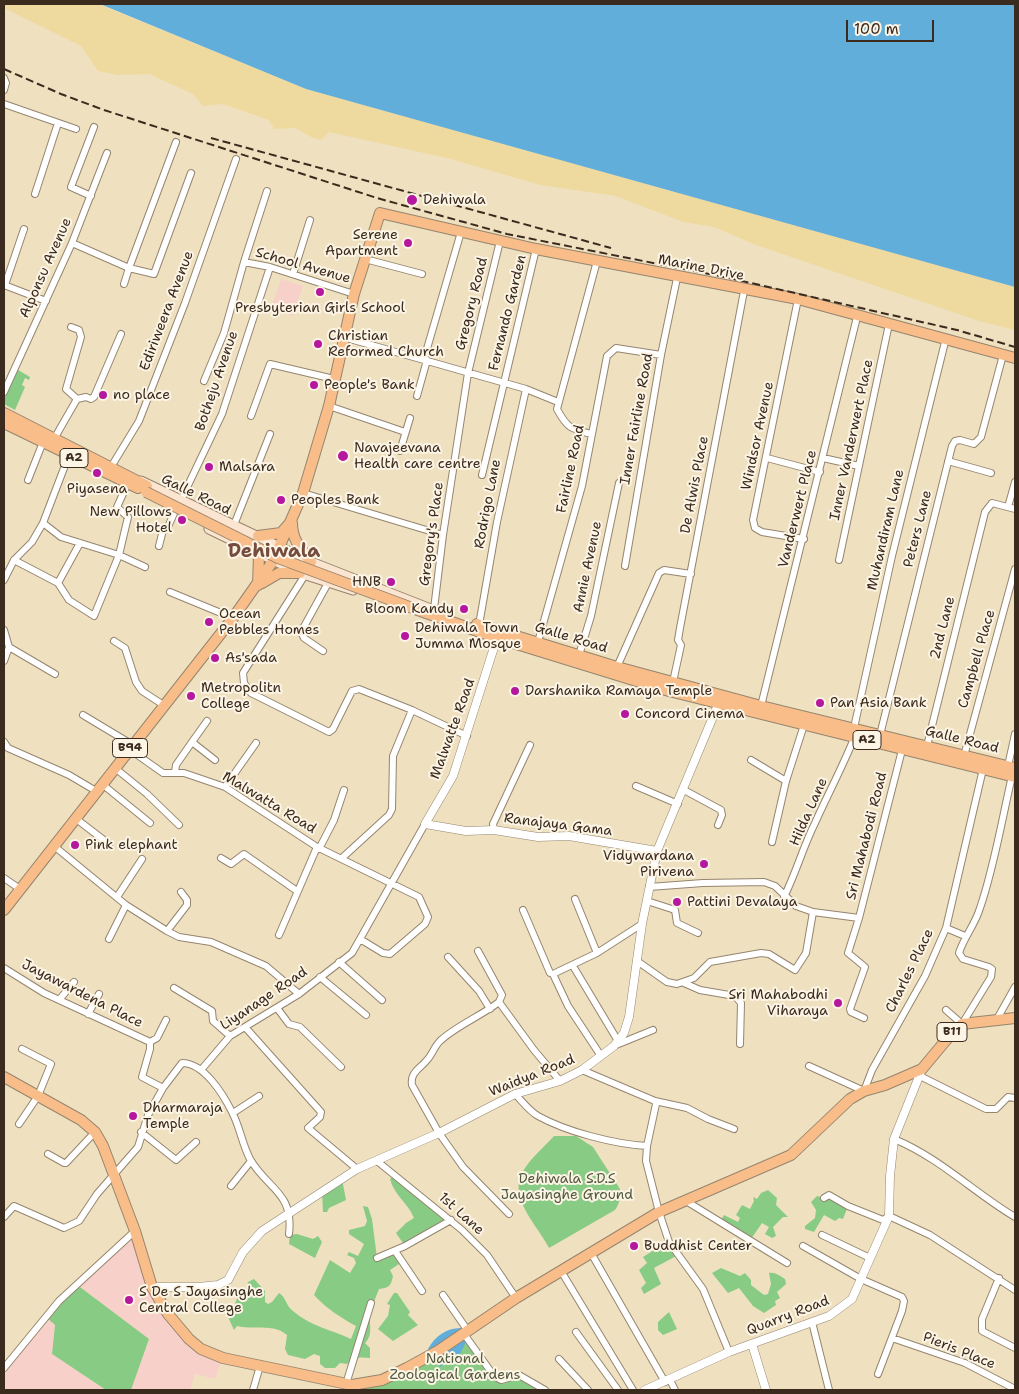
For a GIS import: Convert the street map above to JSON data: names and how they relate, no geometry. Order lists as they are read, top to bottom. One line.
{"streets":{"main road":["Marine Drive","A2","Galle Road","B94","B11"],"street":["School Avenue","Alponsu Avenue","Gregory Road","Ediriweera Avenue","Fernando Garden","Botheju Avenue","Inner Fairline Road","Windsor Avenue","Inner Vanderwert Place","Fairline Road","De Alwis Place","Rodrigo Lane","Vanderwert Place","Peters Lane","Muhandiram Lane","Gregory's Place","Annie Avenue","2nd Lane","Campbell Place","Malwatte Road","Malwatta Road","Hilda Lane","Ranajaya Gama","Sri Mahabodi Road","Charles Place","Jayawardena Place","Liyanage Road","Waidya Road","1st Lane","Quarry Road","Pieris Place"]},"crossings":[["School Avenue","Botheju Avenue"],["Marine Drive","Gregory Road"],["Marine Drive","Fernando Garden"],["Marine Drive","Inner Fairline Road"],["Marine Drive","Windsor Avenue"],["Marine Drive","Inner Vanderwert Place"],["Marine Drive","De Alwis Place"],["Marine Drive","Vanderwert Place"],["Marine Drive","Peters Lane"],["Marine Drive","Muhandiram Lane"],["Gregory Road","Gregory's Place"],["Ediriweera Avenue","Galle Road"],["Inner Fairline Road","Fairline Road"],["Windsor Avenue","Vanderwert Place"],["Fairline Road","Galle Road"],["De Alwis Place","Galle Road"],["Galle Road","Rodrigo Lane"],["Galle Road","Vanderwert Place"],["Galle Road","Peters Lane"],["Galle Road","Muhandiram Lane"],["Galle Road","Gregory's Place"],["Galle Road","Annie Avenue"],["Galle Road","2nd Lane"],["Galle Road","Campbell Place"],["Galle Road","Malwatte Road"],["Galle Road","Hilda Lane"],["Galle Road","Sri Mahabodi Road"],["Galle Road","Charles Place"],["Galle Road","Waidya Road"],["Muhandiram Lane","Hilda Lane"],["Malwatte Road","Ranajaya Gama"],["Malwatte Road","Liyanage Road"],["B94","Malwatta Road"],["Malwatta Road","Liyanage Road"],["Hilda Lane","Sri Mahabodi Road"],["Ranajaya Gama","Liyanage Road"],["Ranajaya Gama","Waidya Road"],["Sri Mahabodi Road","Waidya Road"],["Charles Place","B11"],["B11","Waidya Road"],["B11","1st Lane"],["B11","Quarry Road"],["Waidya Road","1st Lane"]],"districts":["Dehiwala"],"parks":["Dehiwala S.D.S Jayasinghe Ground","National Zoological Gardens"],"places":["Dehiwala","Serene Apartment","Presbyterian Girls School","Christian Reformed Church","People's Bank","no place","Navajeevana Health care centre","Malsara","Piyasena","Peoples Bank","New Pillows Hotel","HNB","Bloom Kandy","Ocean Pebbles Homes","Dehiwala Town Jumma Mosque","As'sada","Darshanika Ramaya Temple","Metropolitn College","Pan Asia Bank","Concord Cinema","Pink elephant","Vidywardana Pirivena","Pattini Devalaya","Sri Mahabodhi Viharaya","Dharmaraja Temple","Buddhist Center","S De S Jayasinghe Central College"],"scale_bar":"100 m"}
